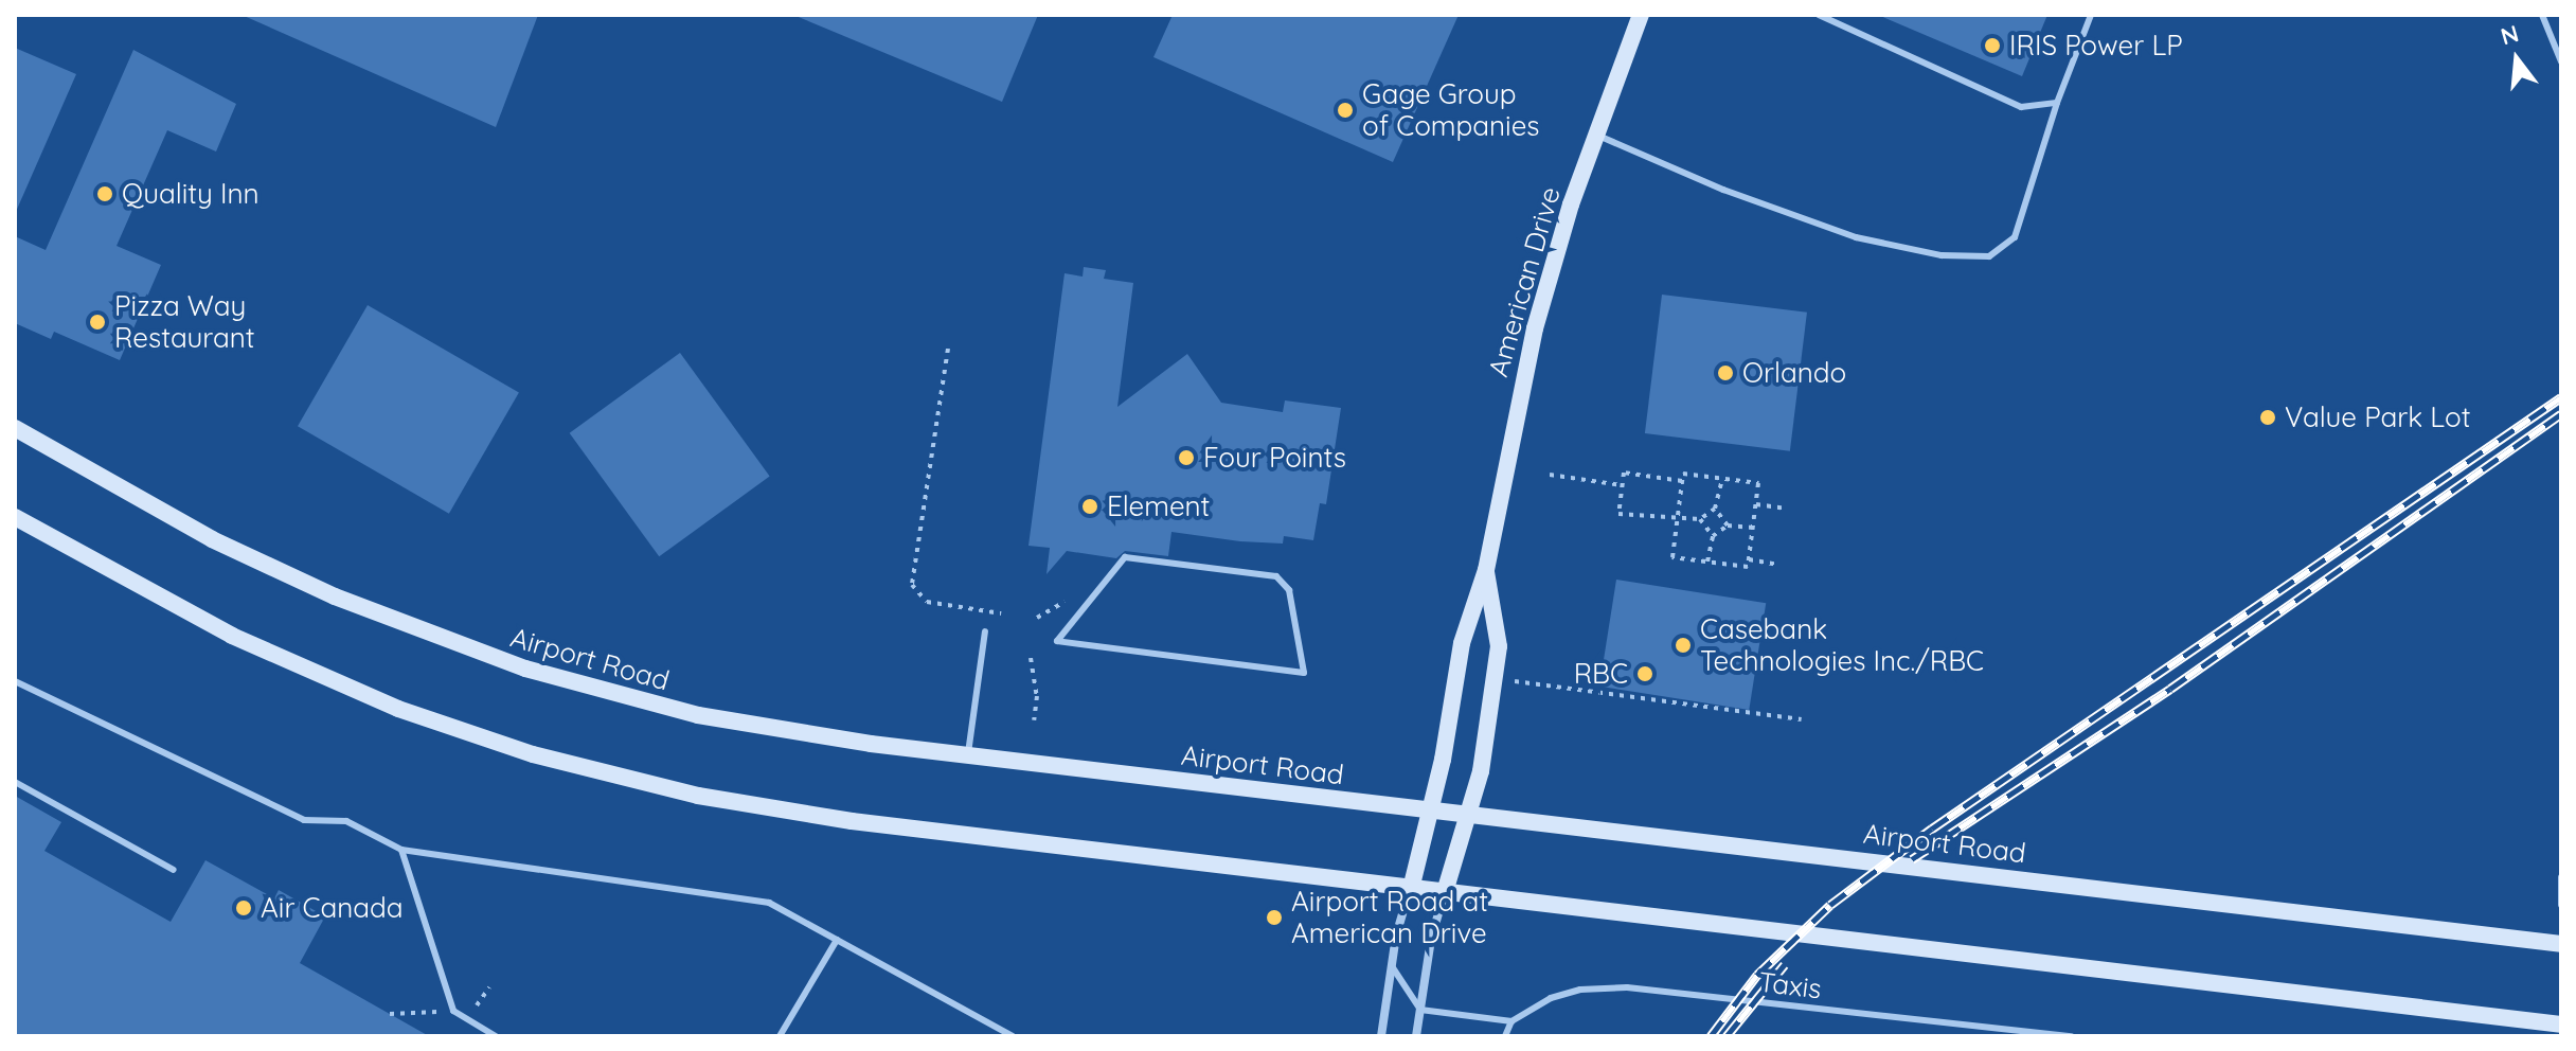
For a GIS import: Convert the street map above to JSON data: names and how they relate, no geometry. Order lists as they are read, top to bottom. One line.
{"streets":{"main road":["American Drive","Airport Road"],"lane":["Taxis"]},"crossings":[["American Drive","Airport Road"]],"places":["IRIS Power LP","Gage Group of Companies","Quality Inn","Pizza Way Restaurant","Orlando","Value Park Lot","Four Points","Element","Casebank Technologies Inc./RBC","RBC","Air Canada","Airport Road at American Drive"],"north":"top"}
